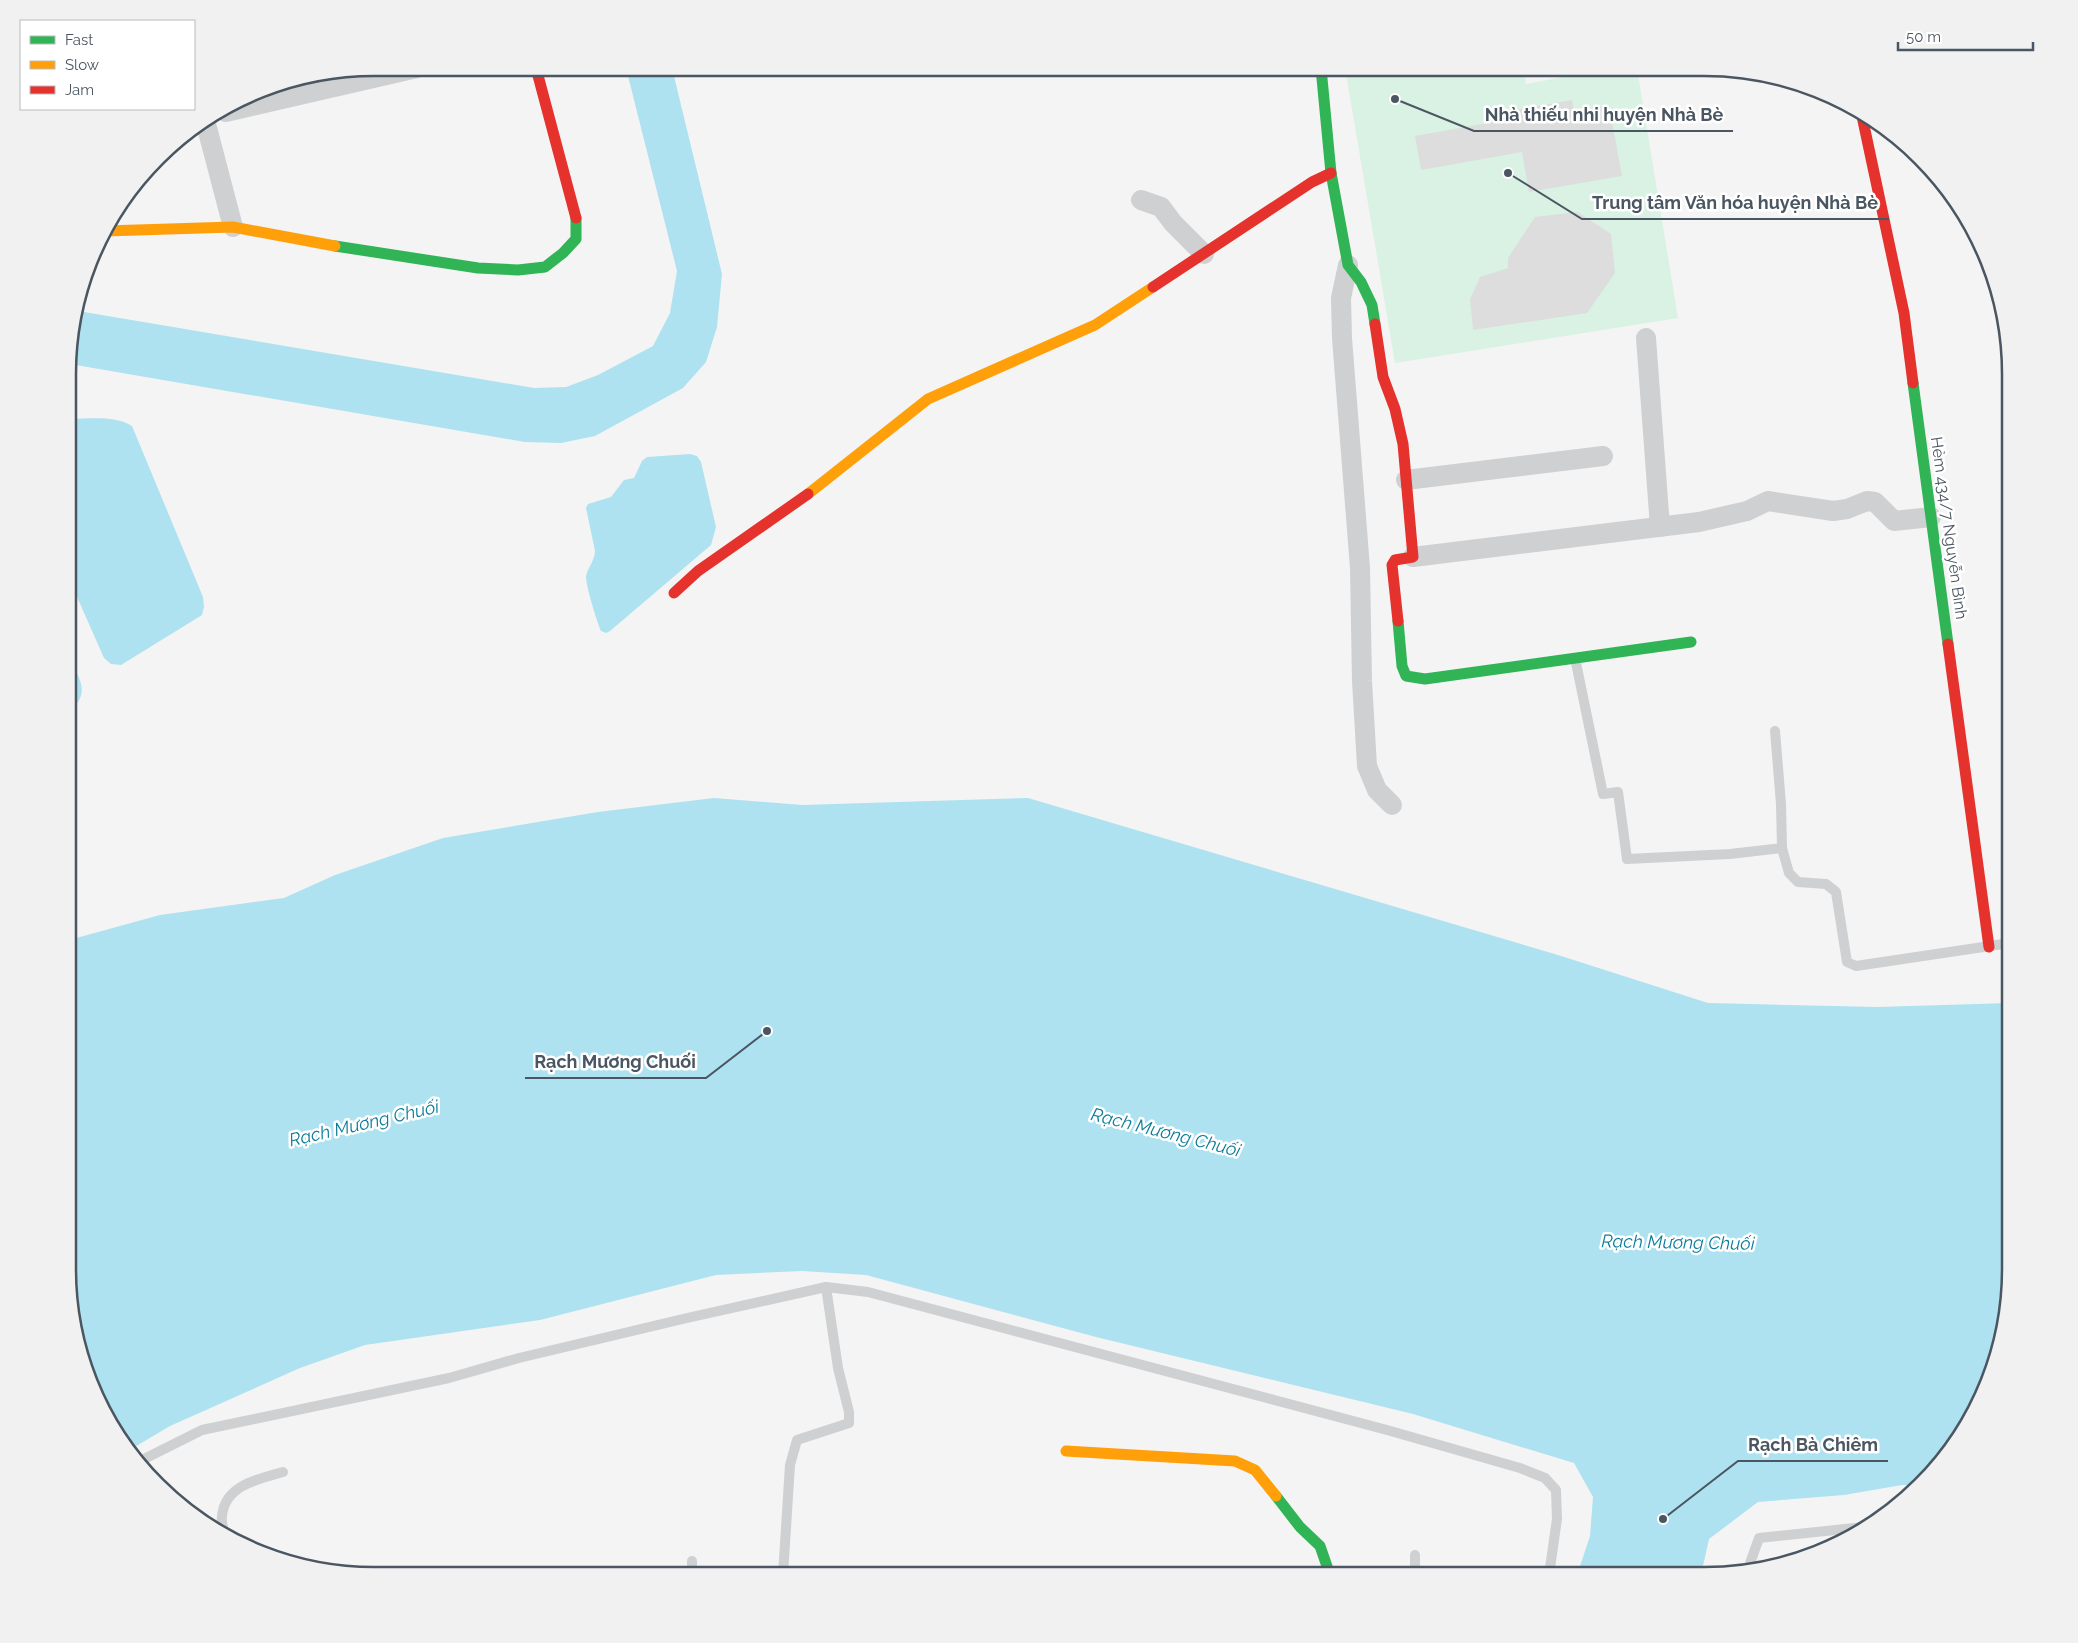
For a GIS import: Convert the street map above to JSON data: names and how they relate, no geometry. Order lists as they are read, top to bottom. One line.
{"streets":{"street":["Hẻm 434/7 Nguyễn Bình"]},"water":["Rạch Mương Chuối"],"places":["Nhà thiếu nhi huyện Nhà Bè","Trung tâm Văn hóa huyện Nhà Bè","Rạch Mương Chuối","Rạch Bà Chiêm"],"legend":["Fast","Slow","Jam"],"scale_bar":"50 m"}
